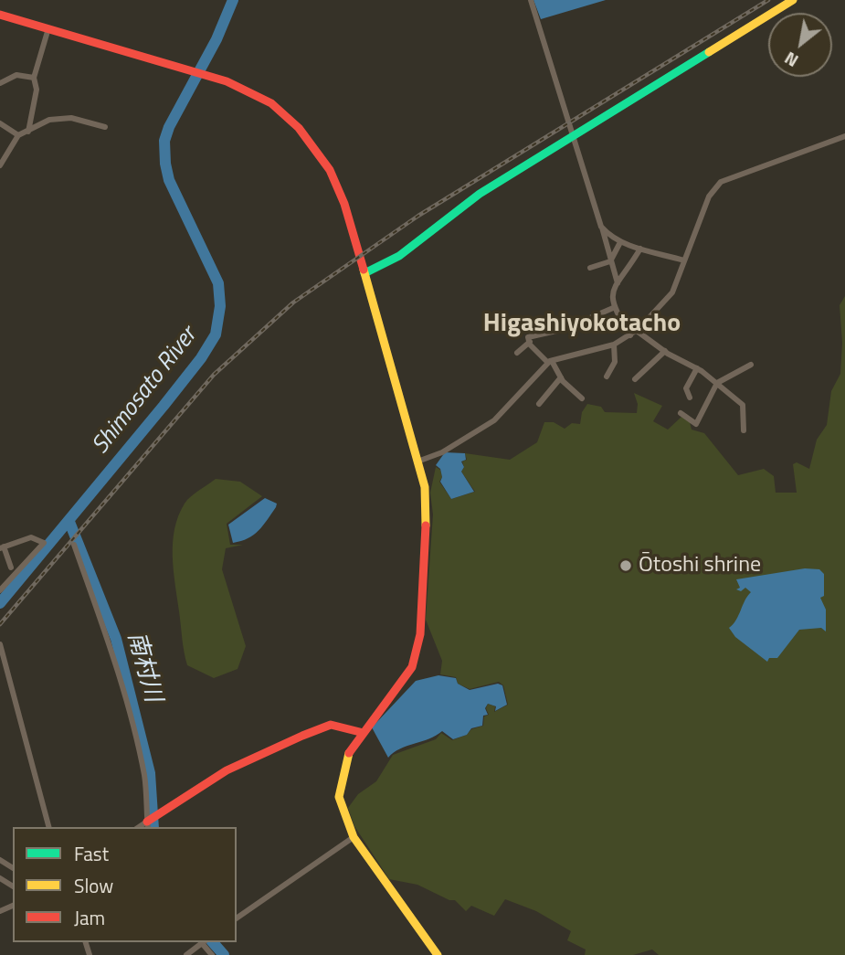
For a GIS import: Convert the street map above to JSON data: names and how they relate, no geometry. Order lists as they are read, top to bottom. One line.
{"districts":["Higashiyokotacho"],"water":["Shimosato River","南村川"],"places":["Ōtoshi shrine"],"legend":["Fast","Slow","Jam"],"north":"bottom left"}
